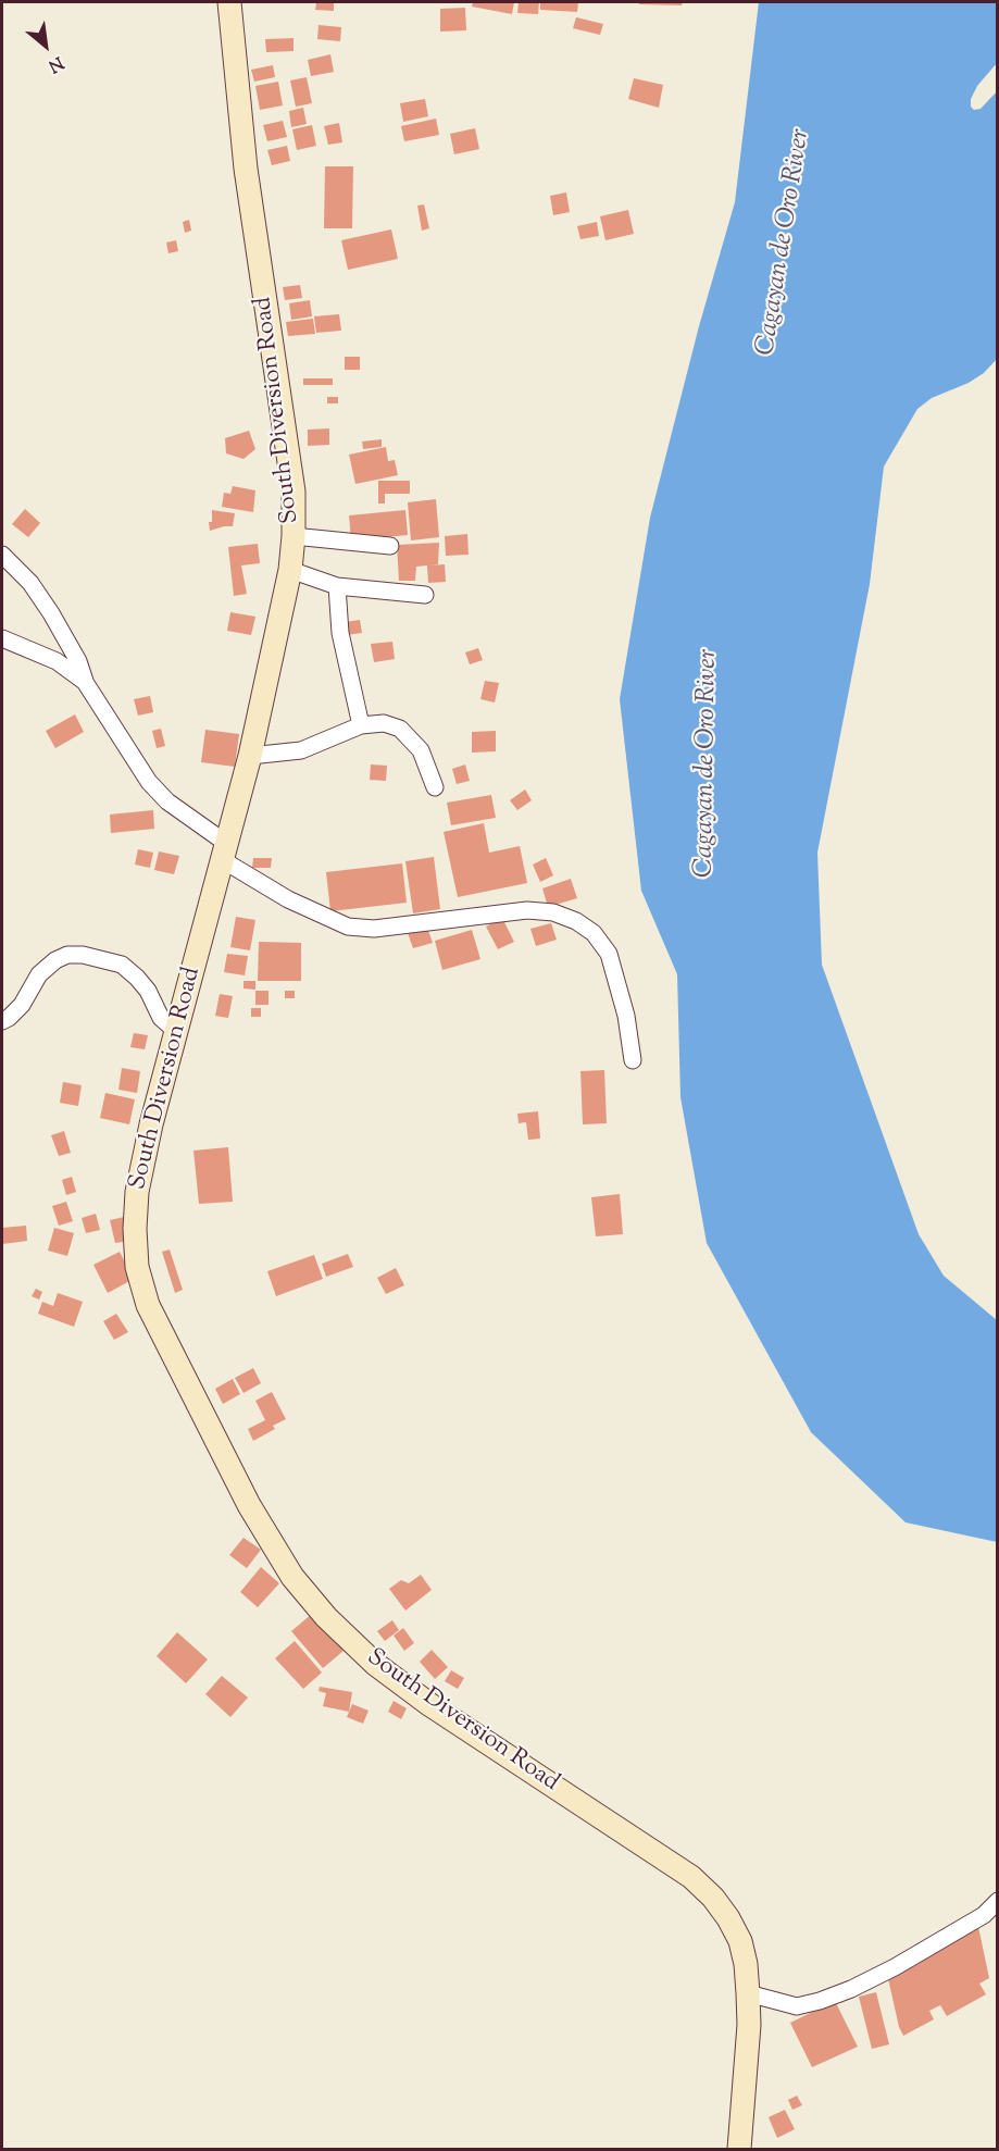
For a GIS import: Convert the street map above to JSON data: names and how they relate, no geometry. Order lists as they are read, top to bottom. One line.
{"streets":{"main road":["South Diversion Road"]},"water":["Cagayan de Oro River"],"north":"bottom right"}
